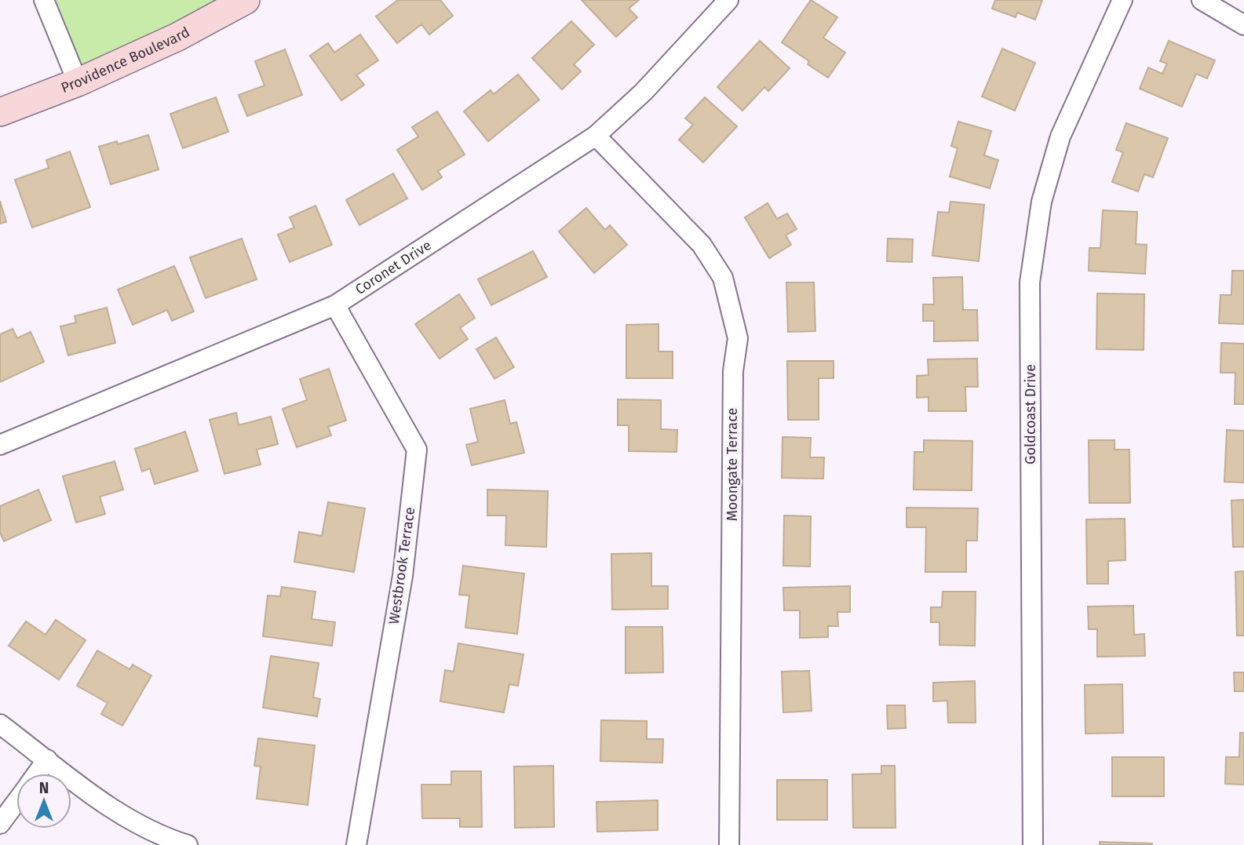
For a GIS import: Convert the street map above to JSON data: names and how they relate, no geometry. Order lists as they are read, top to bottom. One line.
{"streets":{"main road":["Providence Boulevard"],"street":["Coronet Drive","Goldcoast Drive","Moongate Terrace","Westbrook Terrace"]},"crossings":[["Coronet Drive","Moongate Terrace"],["Coronet Drive","Westbrook Terrace"]],"north":"top"}
